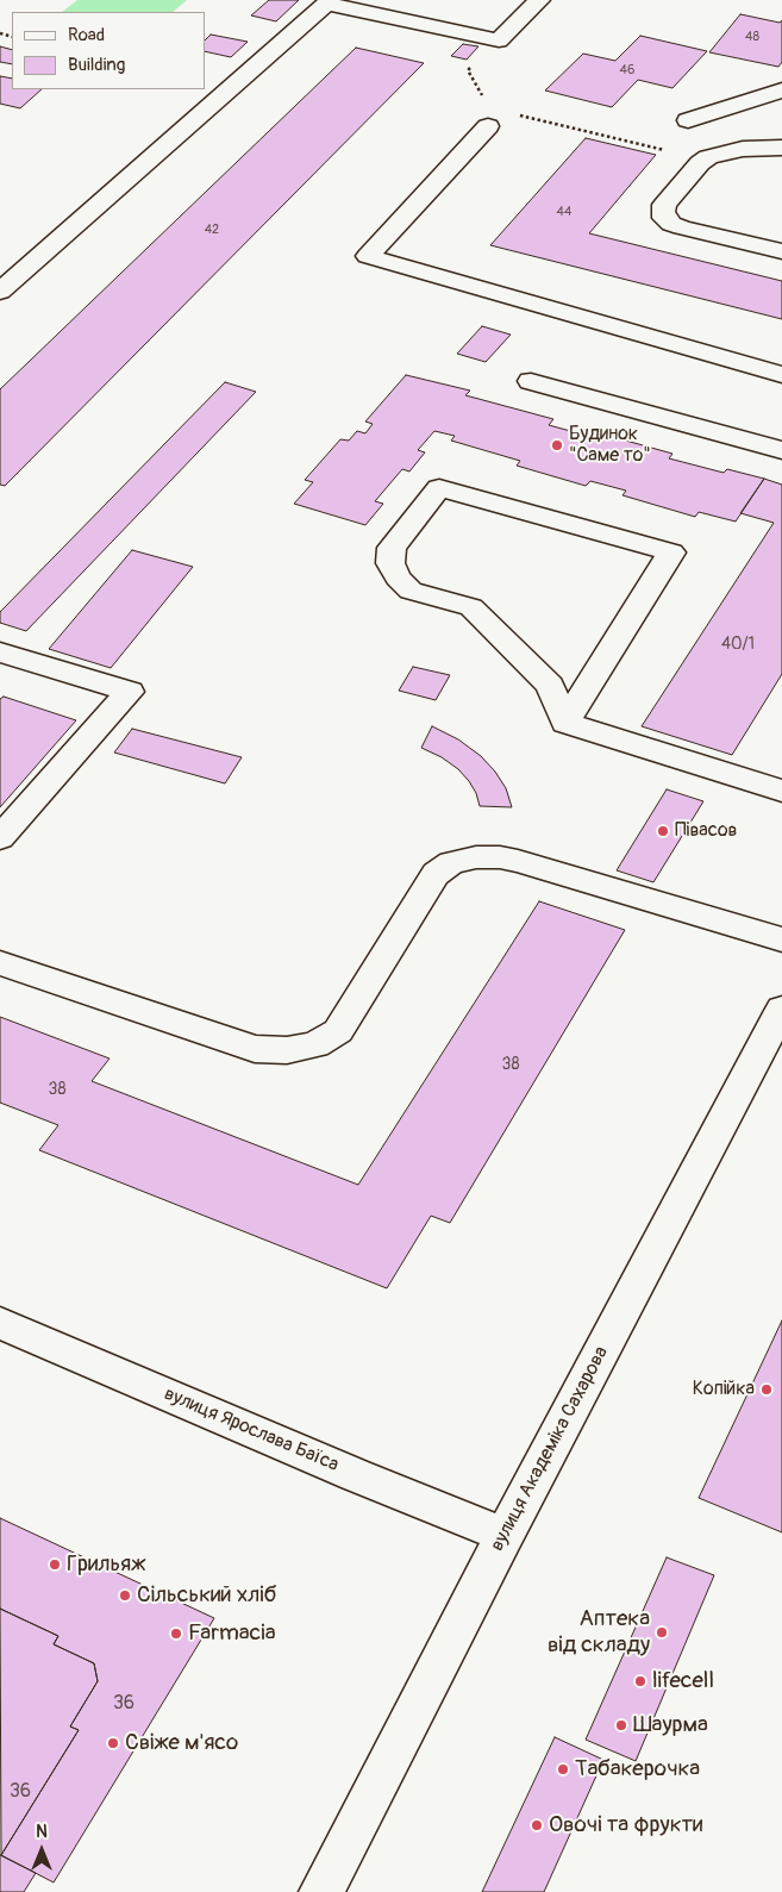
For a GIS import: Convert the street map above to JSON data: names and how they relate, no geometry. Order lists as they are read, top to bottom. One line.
{"streets":{"street":["вулиця Ярослава Баїса","вулиця Академіка Сахарова"]},"crossings":[["вулиця Ярослава Баїса","вулиця Академіка Сахарова"]],"places":["Будинок \"Саме то\"","Півасов","Копійка","Грильяж","Сільський хліб","Аптека від складу","Farmacia","lifecell","Шаурма","Свіже м'ясо","Табакерочка","Овочі та фрукти"],"house_numbers":["48","46","44","42","40/1","38","38","36","36"],"legend":["Road","Building"],"north":"top"}
